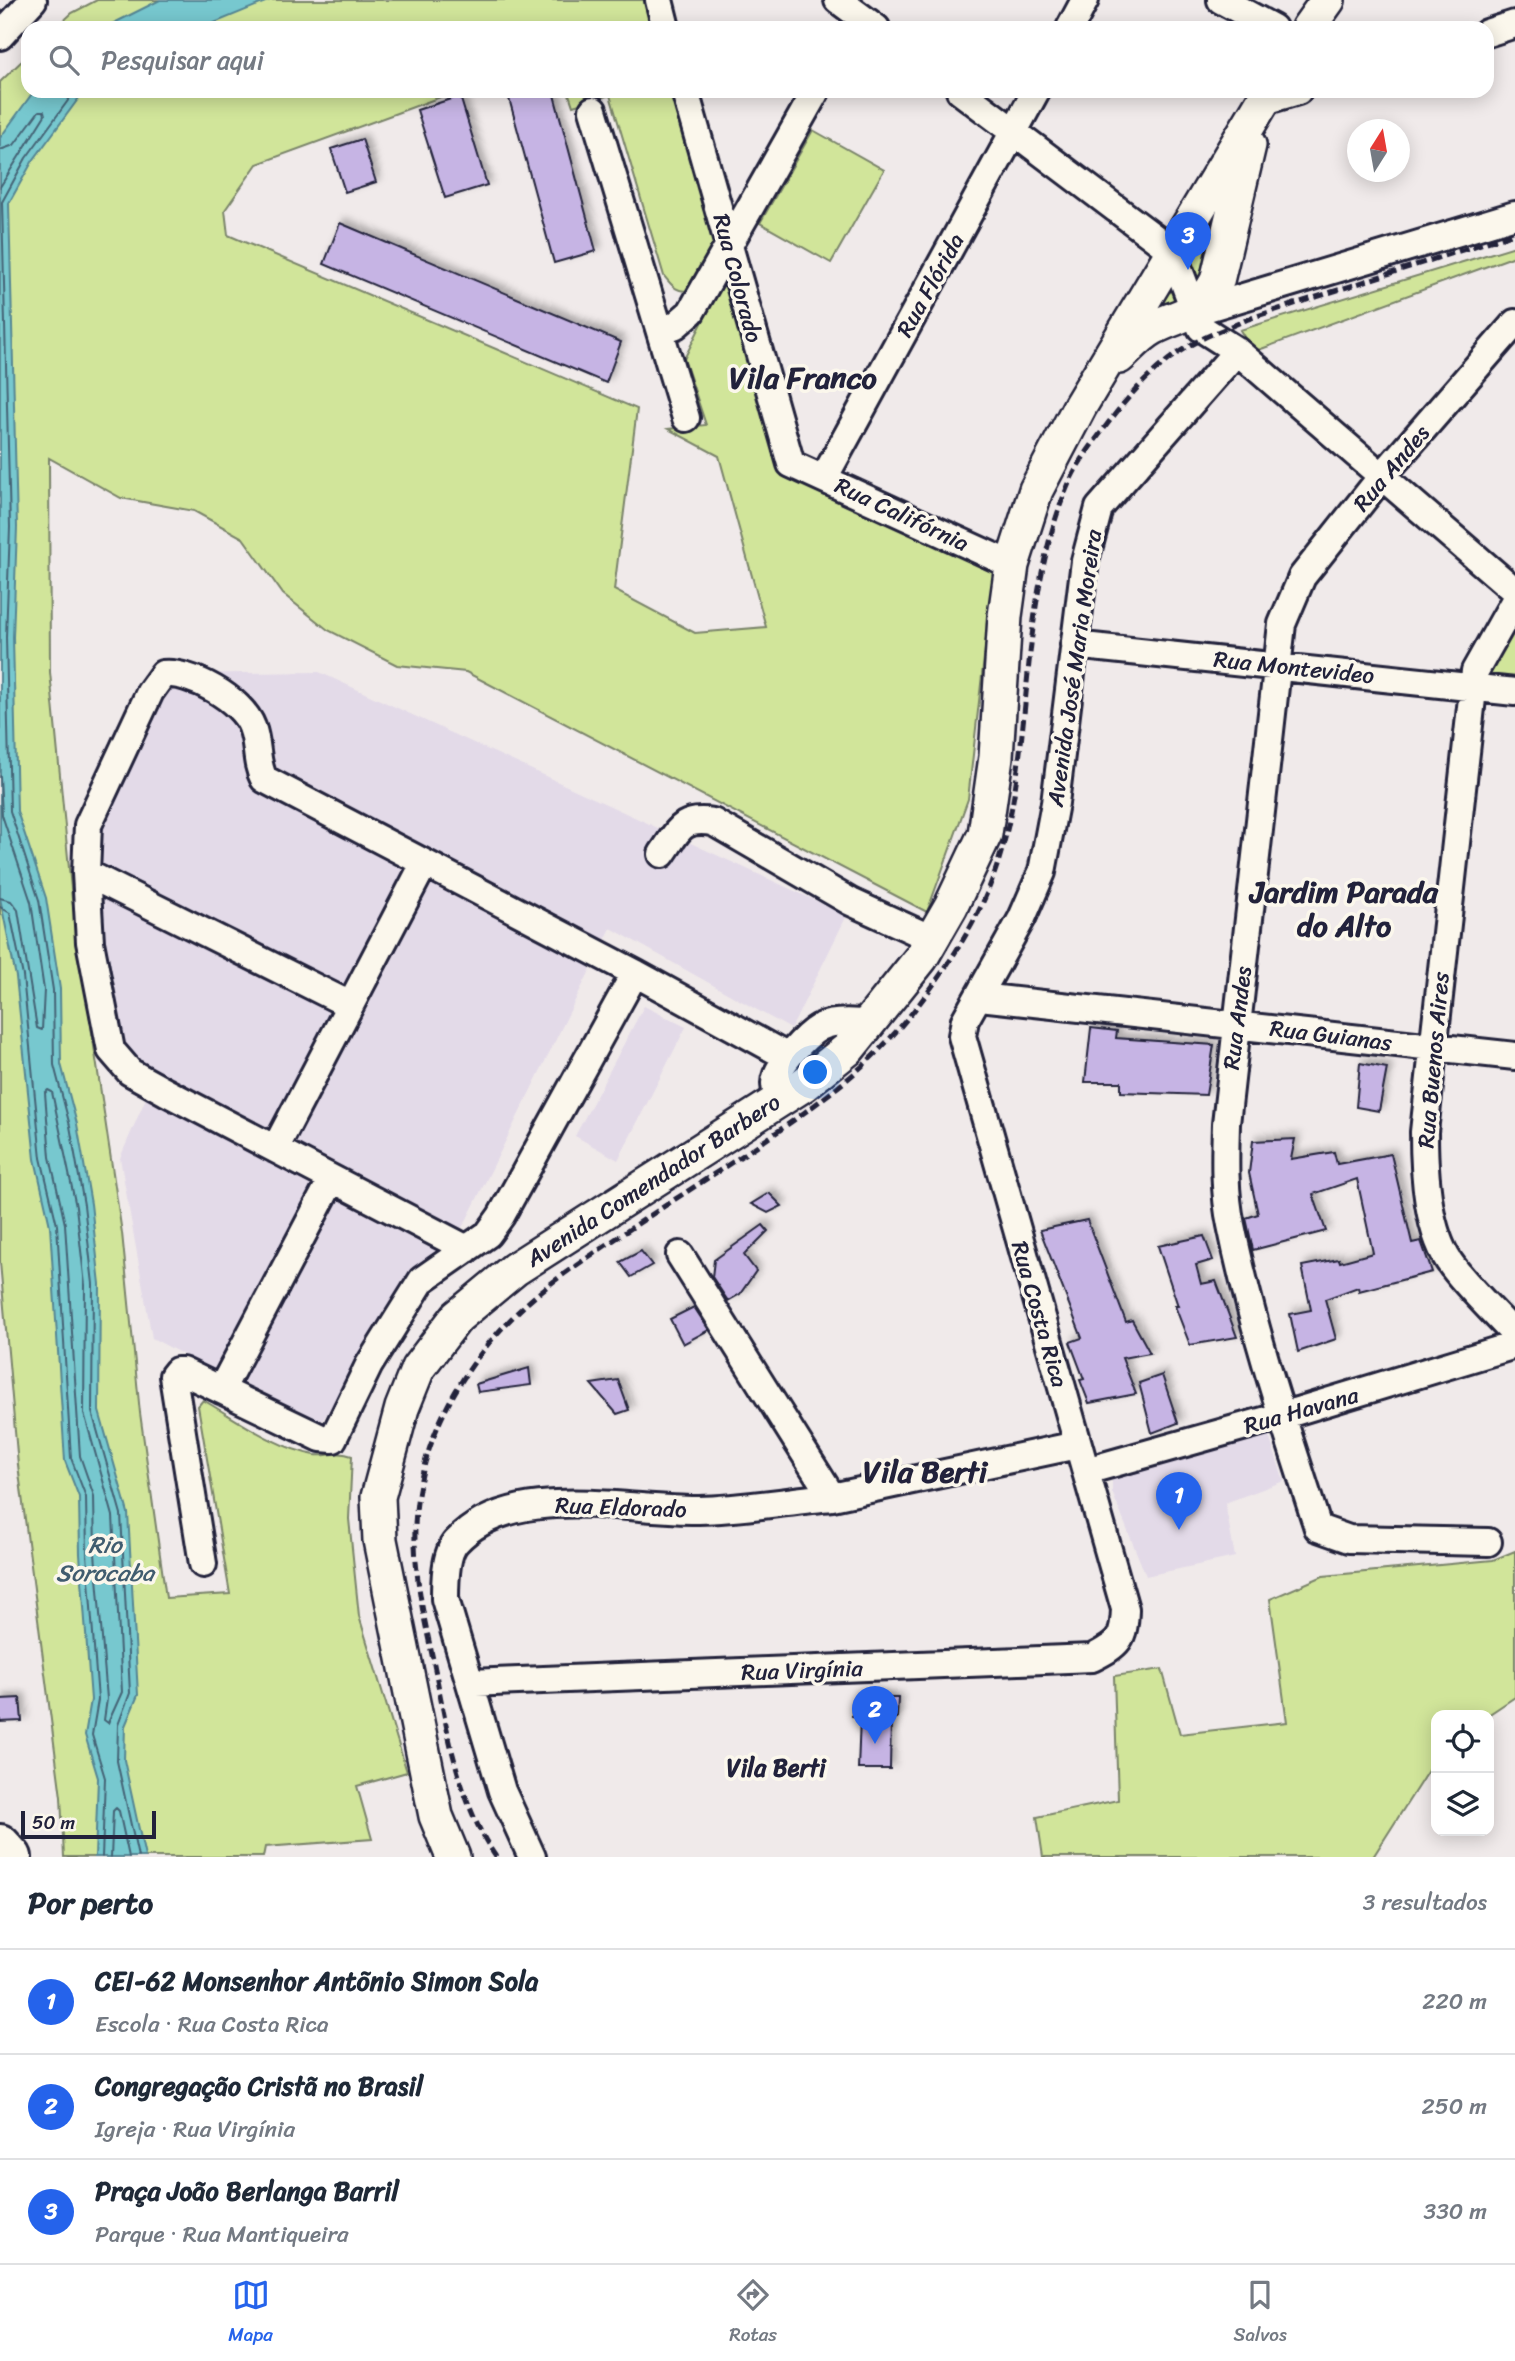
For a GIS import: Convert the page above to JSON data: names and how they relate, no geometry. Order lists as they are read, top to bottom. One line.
{"streets":{"main road":["Avenida Comendador Barbero"],"street":["Rua Colorado","Rua Flórida","Rua Andes","Rua Califórnia","Rua Montevideo","Avenida José Maria Moreira","Rua Guianas","Rua Buenos Aires","Rua Costa Rica","Rua Havana","Rua Eldorado","Rua Virgínia"]},"crossings":[["Rua Colorado","Rua Califórnia"],["Rua Flórida","Rua Califórnia"],["Rua Andes","Rua Montevideo"],["Rua Andes","Rua Guianas"],["Rua Andes","Rua Havana"],["Rua Califórnia","Avenida Comendador Barbero"],["Rua Montevideo","Avenida José Maria Moreira"],["Rua Montevideo","Rua Buenos Aires"],["Avenida José Maria Moreira","Rua Guianas"],["Avenida José Maria Moreira","Rua Costa Rica"],["Rua Guianas","Rua Buenos Aires"],["Rua Guianas","Rua Costa Rica"],["Rua Costa Rica","Rua Havana"],["Rua Costa Rica","Rua Eldorado"],["Rua Costa Rica","Rua Virgínia"],["Rua Eldorado","Rua Virgínia"]],"districts":["Vila Franco","Jardim Parada do Alto","Vila Berti","Vila Berti"],"water":["Rio Sorocaba"],"scale_bar":"50 m","north":"top","page":{"search":"Pesquisar aqui","pins":["3","1","2"],"scale":"50 m","heading":["Por perto","3 resultados"],"list":[{"mark":"1","name":"CEI-62 Monsenhor Antõnio Simon Sola","note":"Escola · Rua Costa Rica","value":"220 m"},{"mark":"2","name":"Congregação Cristã no Brasil","note":"Igreja · Rua Virgínia","value":"250 m"},{"mark":"3","name":"Praça João Berlanga Barril","note":"Parque · Rua Mantiqueira","value":"330 m"}],"nav":["Mapa","Rotas","Salvos"]}}
